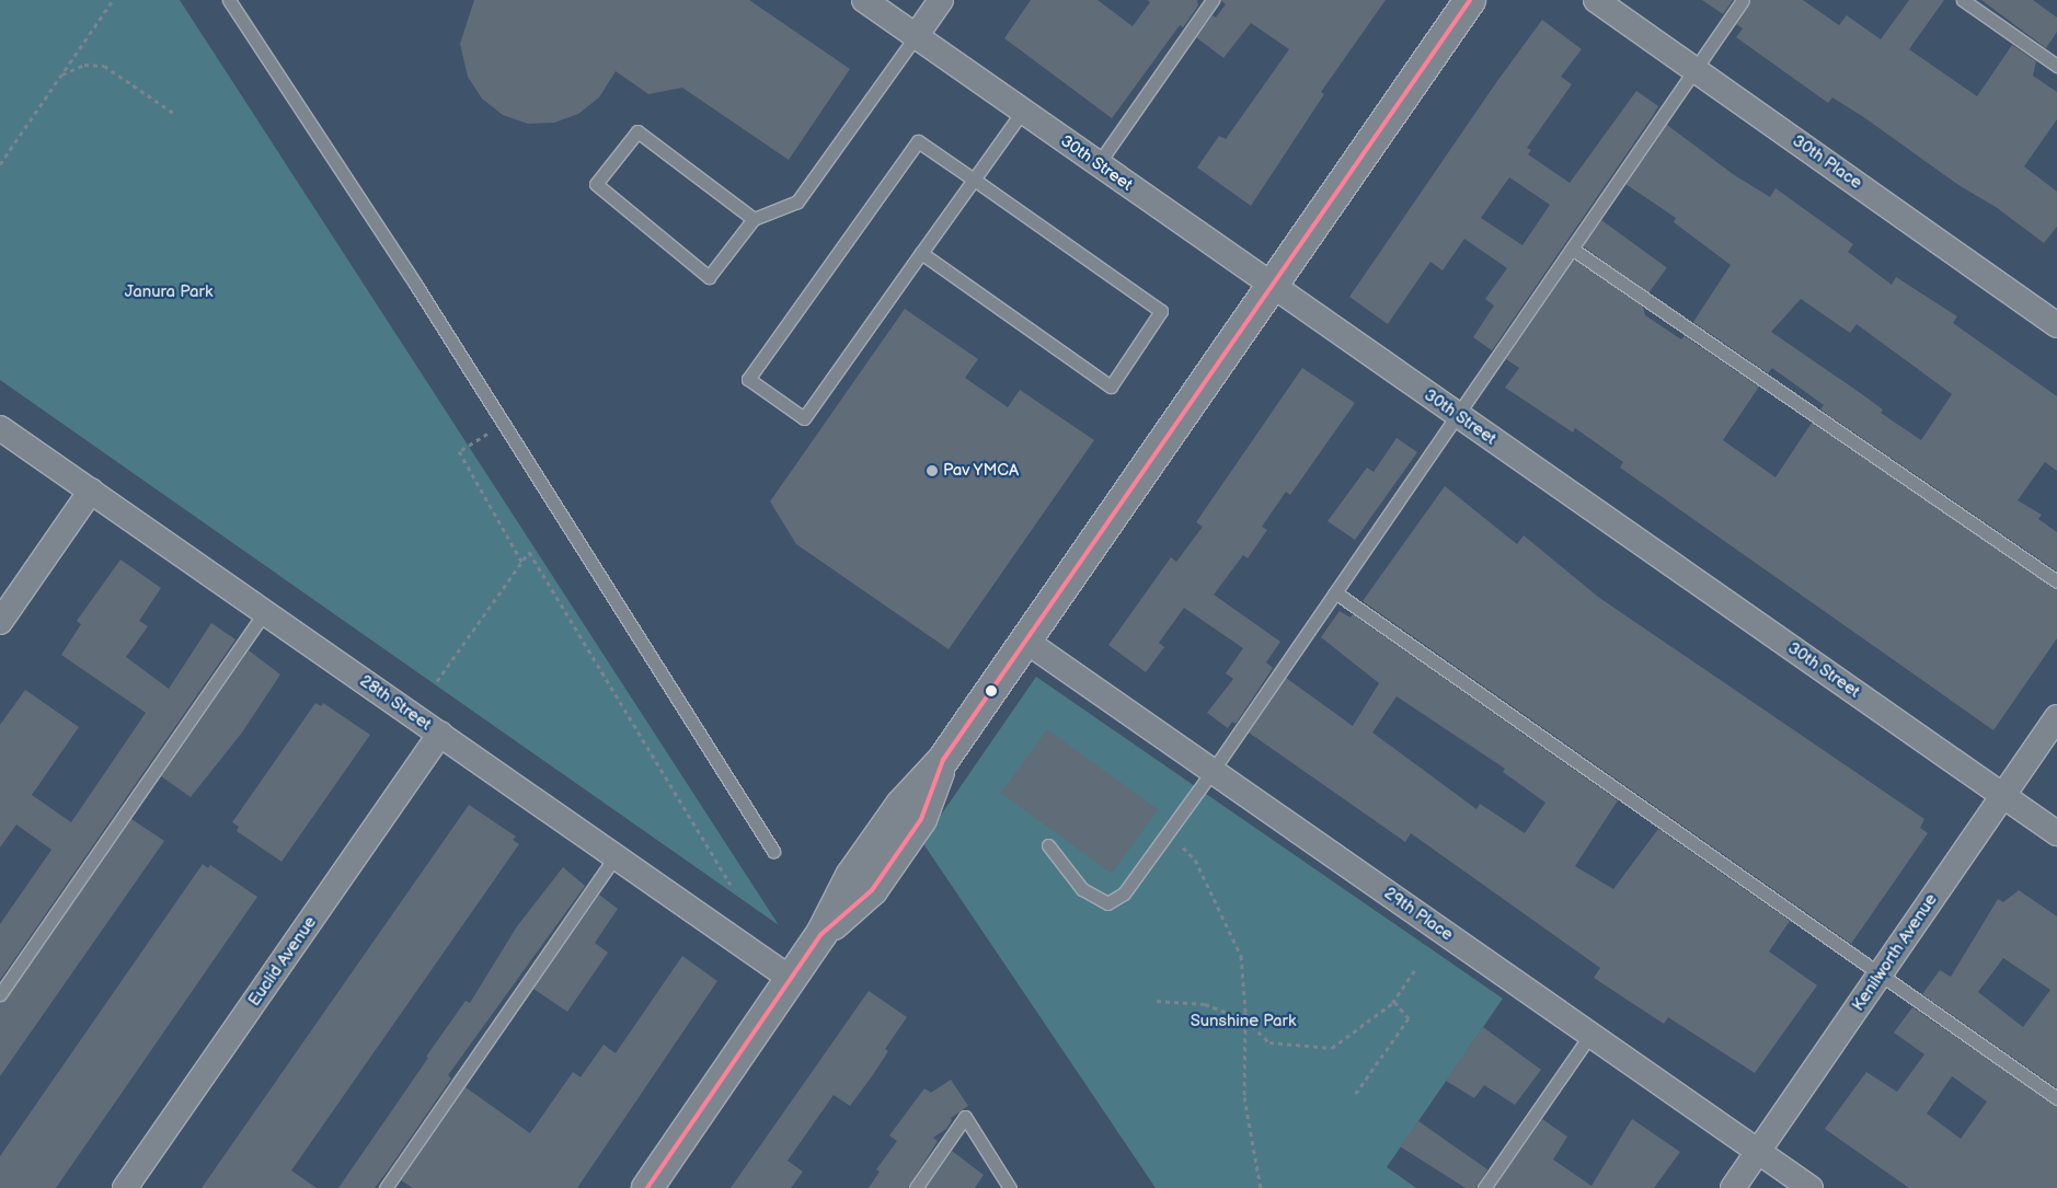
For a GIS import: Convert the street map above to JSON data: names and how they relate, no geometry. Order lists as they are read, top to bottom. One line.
{"streets":{"street":["30th Place","30th Street","28th Street","29th Place","Kenilworth Avenue","Euclid Avenue"]},"crossings":[["30th Street","Kenilworth Avenue"],["28th Street","Euclid Avenue"],["29th Place","Kenilworth Avenue"]],"parks":["Janura Park","Sunshine Park"],"places":["Pav YMCA"]}
